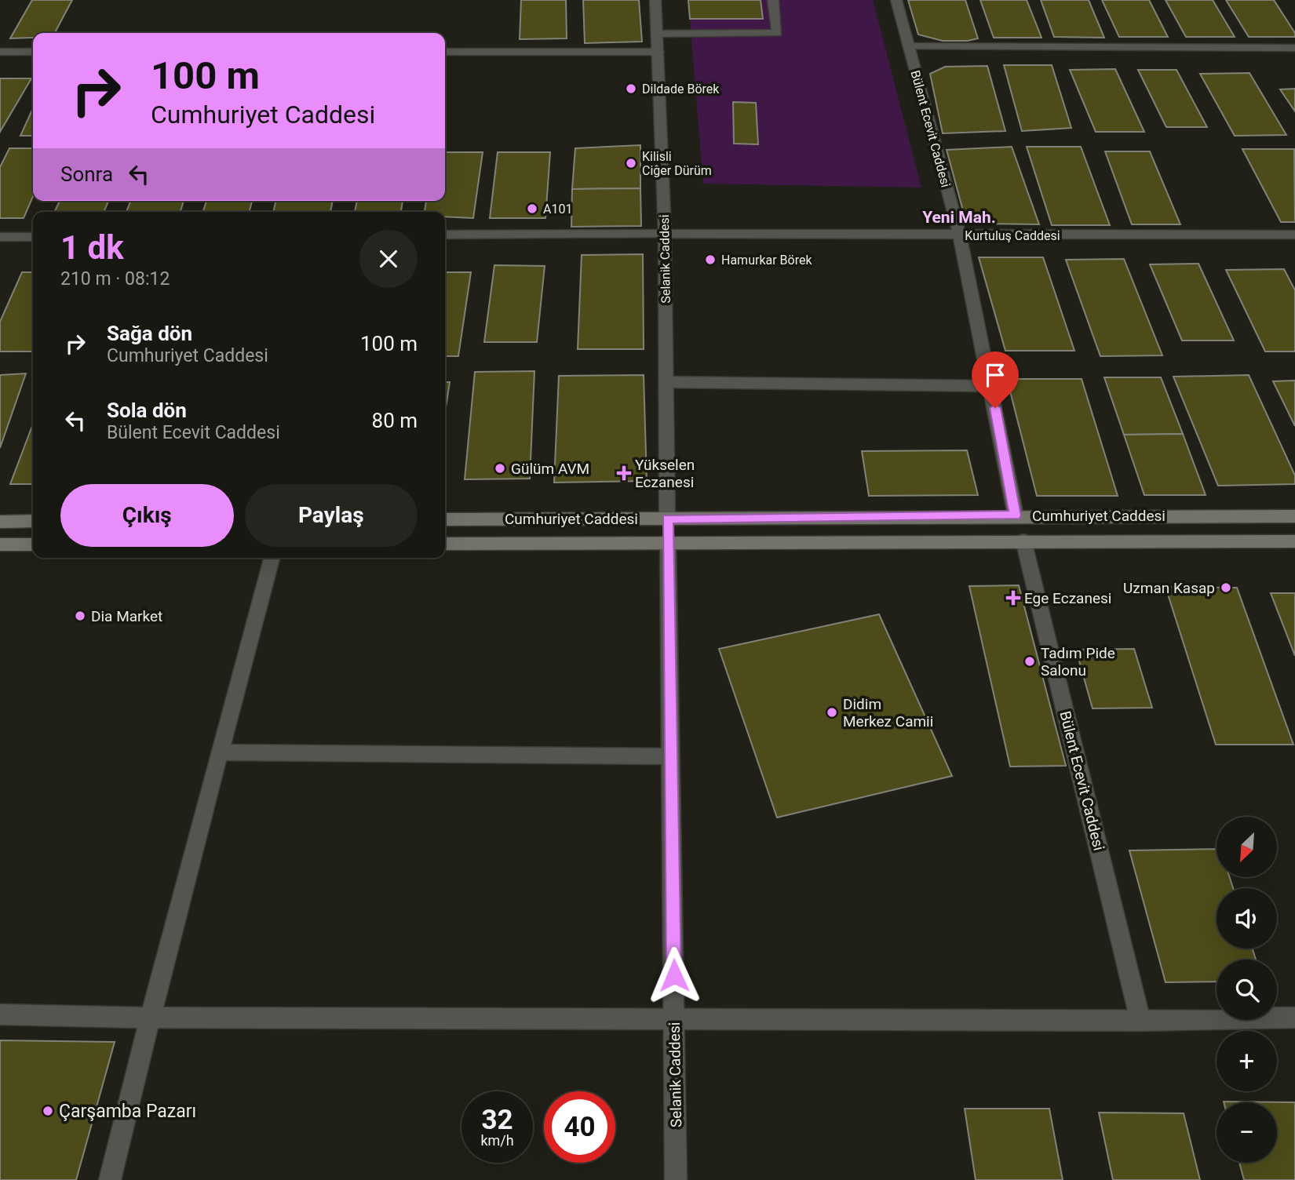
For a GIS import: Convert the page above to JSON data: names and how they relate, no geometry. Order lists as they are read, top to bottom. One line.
{"streets":{"main road":["Cumhuriyet Caddesi"],"street":["Bülent Ecevit Caddesi","Kurtuluş Caddesi","Selanik Caddesi"]},"crossings":[["Bülent Ecevit Caddesi","Kurtuluş Caddesi"],["Bülent Ecevit Caddesi","Cumhuriyet Caddesi"],["Kurtuluş Caddesi","Selanik Caddesi"],["Selanik Caddesi","Cumhuriyet Caddesi"]],"districts":["Yeni Mah."],"places":{"other":["Dildade Börek","Kilisli Ciğer Dürüm","A101","Hamurkar Börek","Gülüm AVM","Uzman Kasap","Dia Market","Tadım Pide Salonu","Didim Merkez Camii","Çarşamba Pazarı"],"health":["Yükselen Eczanesi","Ege Eczanesi"]},"north":"bottom left","page":{"turn":["100 m","Cumhuriyet Caddesi"],"then":"Sonra","heading":["1 dk","210 m · 08:12"],"list":[{"name":"Sağa dön","note":"Cumhuriyet Caddesi","value":"100 m"},{"name":"Sola dön","note":"Bülent Ecevit Caddesi","value":"80 m"}],"buttons":["Çıkış","Paylaş"],"map_buttons":["+","−"],"speed":"32 km/h","limit":"40"}}
